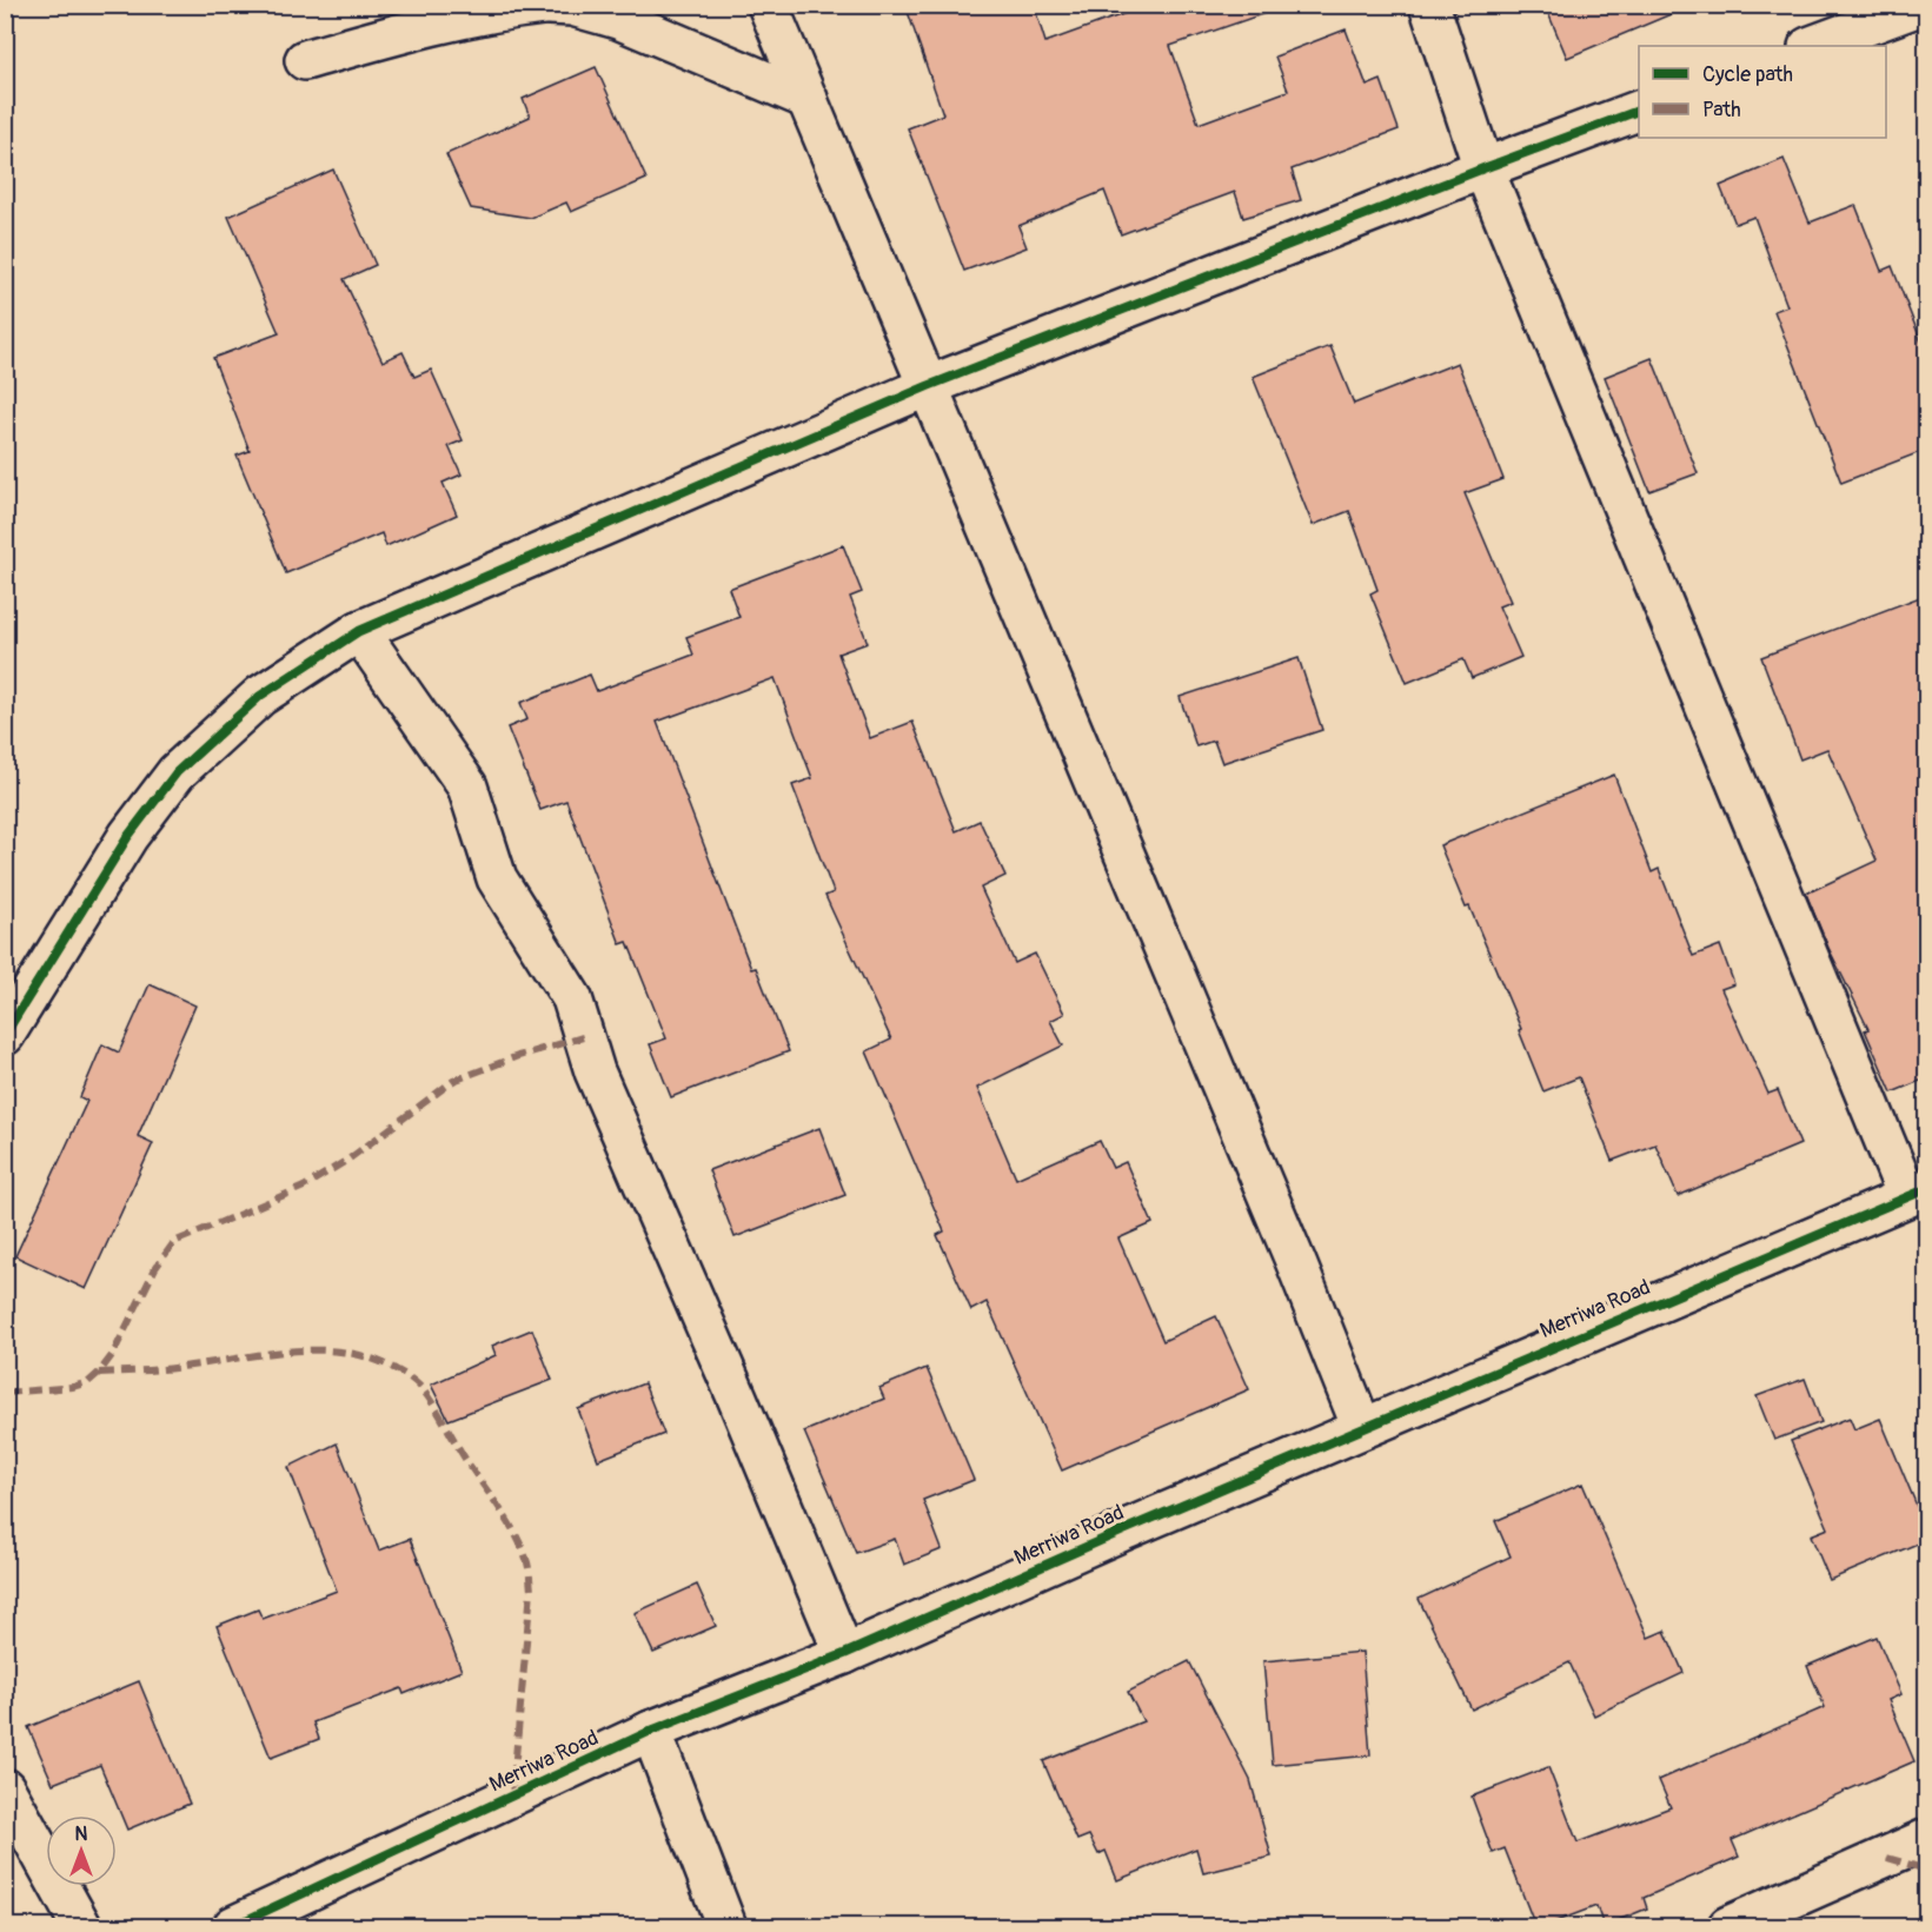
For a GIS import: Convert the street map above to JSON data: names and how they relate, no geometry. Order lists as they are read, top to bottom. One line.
{"streets":{"street":["Merriwa Road"]},"legend":["Cycle path","Path"],"north":"top"}
